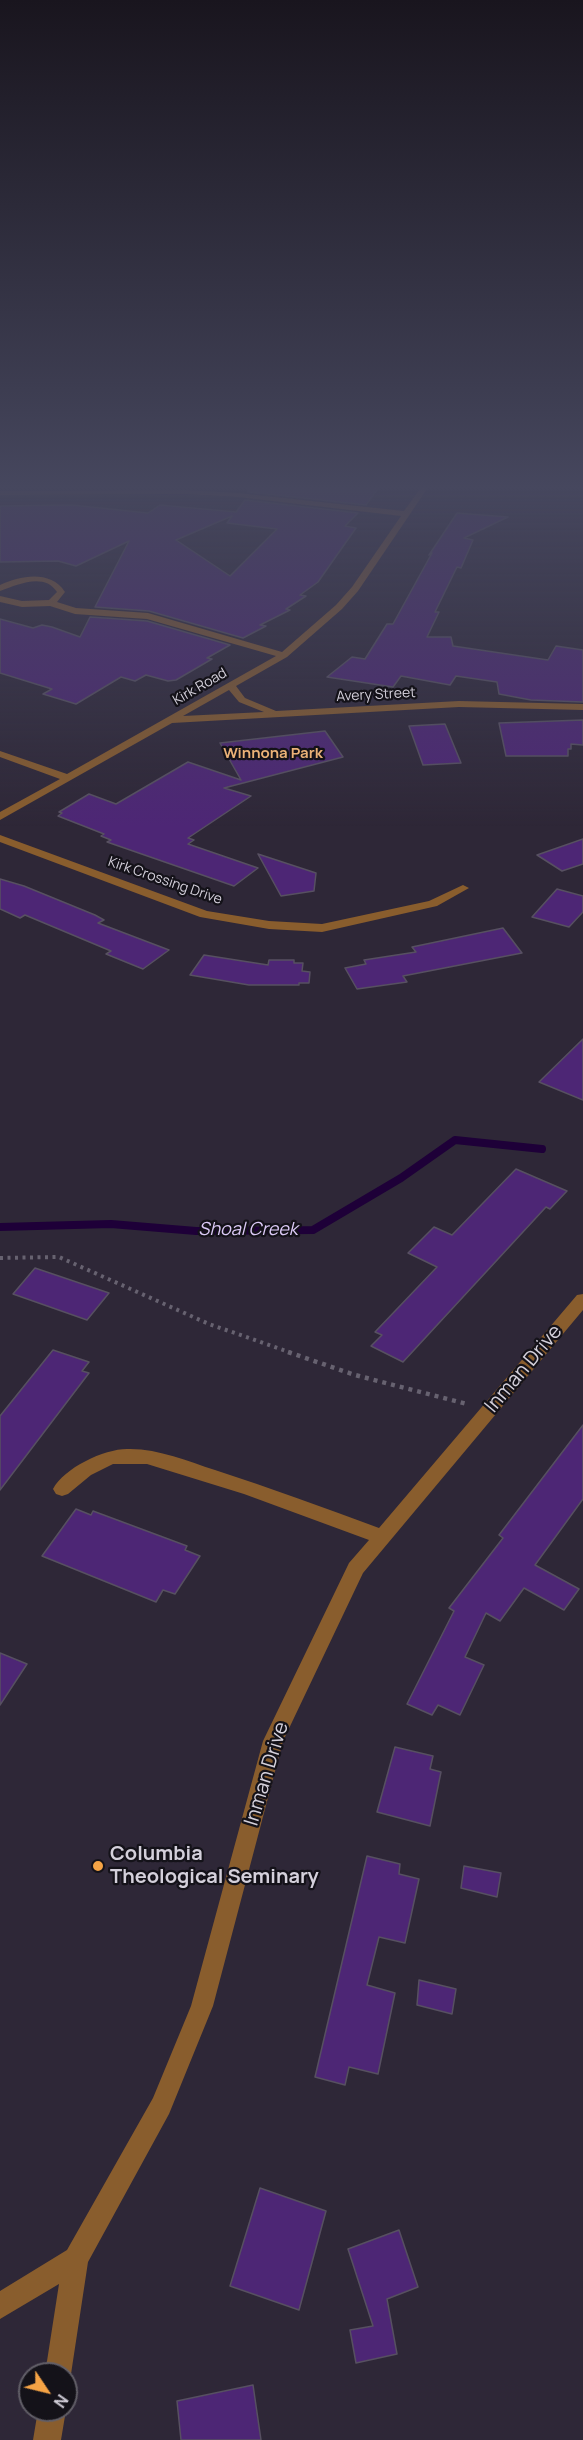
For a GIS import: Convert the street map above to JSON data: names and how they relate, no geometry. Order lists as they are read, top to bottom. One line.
{"streets":{"street":["Kirk Road","Avery Street","Kirk Crossing Drive","Inman Drive"]},"crossings":[["Kirk Road","Avery Street"]],"districts":["Winnona Park"],"water":["Shoal Creek"],"places":["Columbia Theological Seminary"],"north":"bottom right"}
